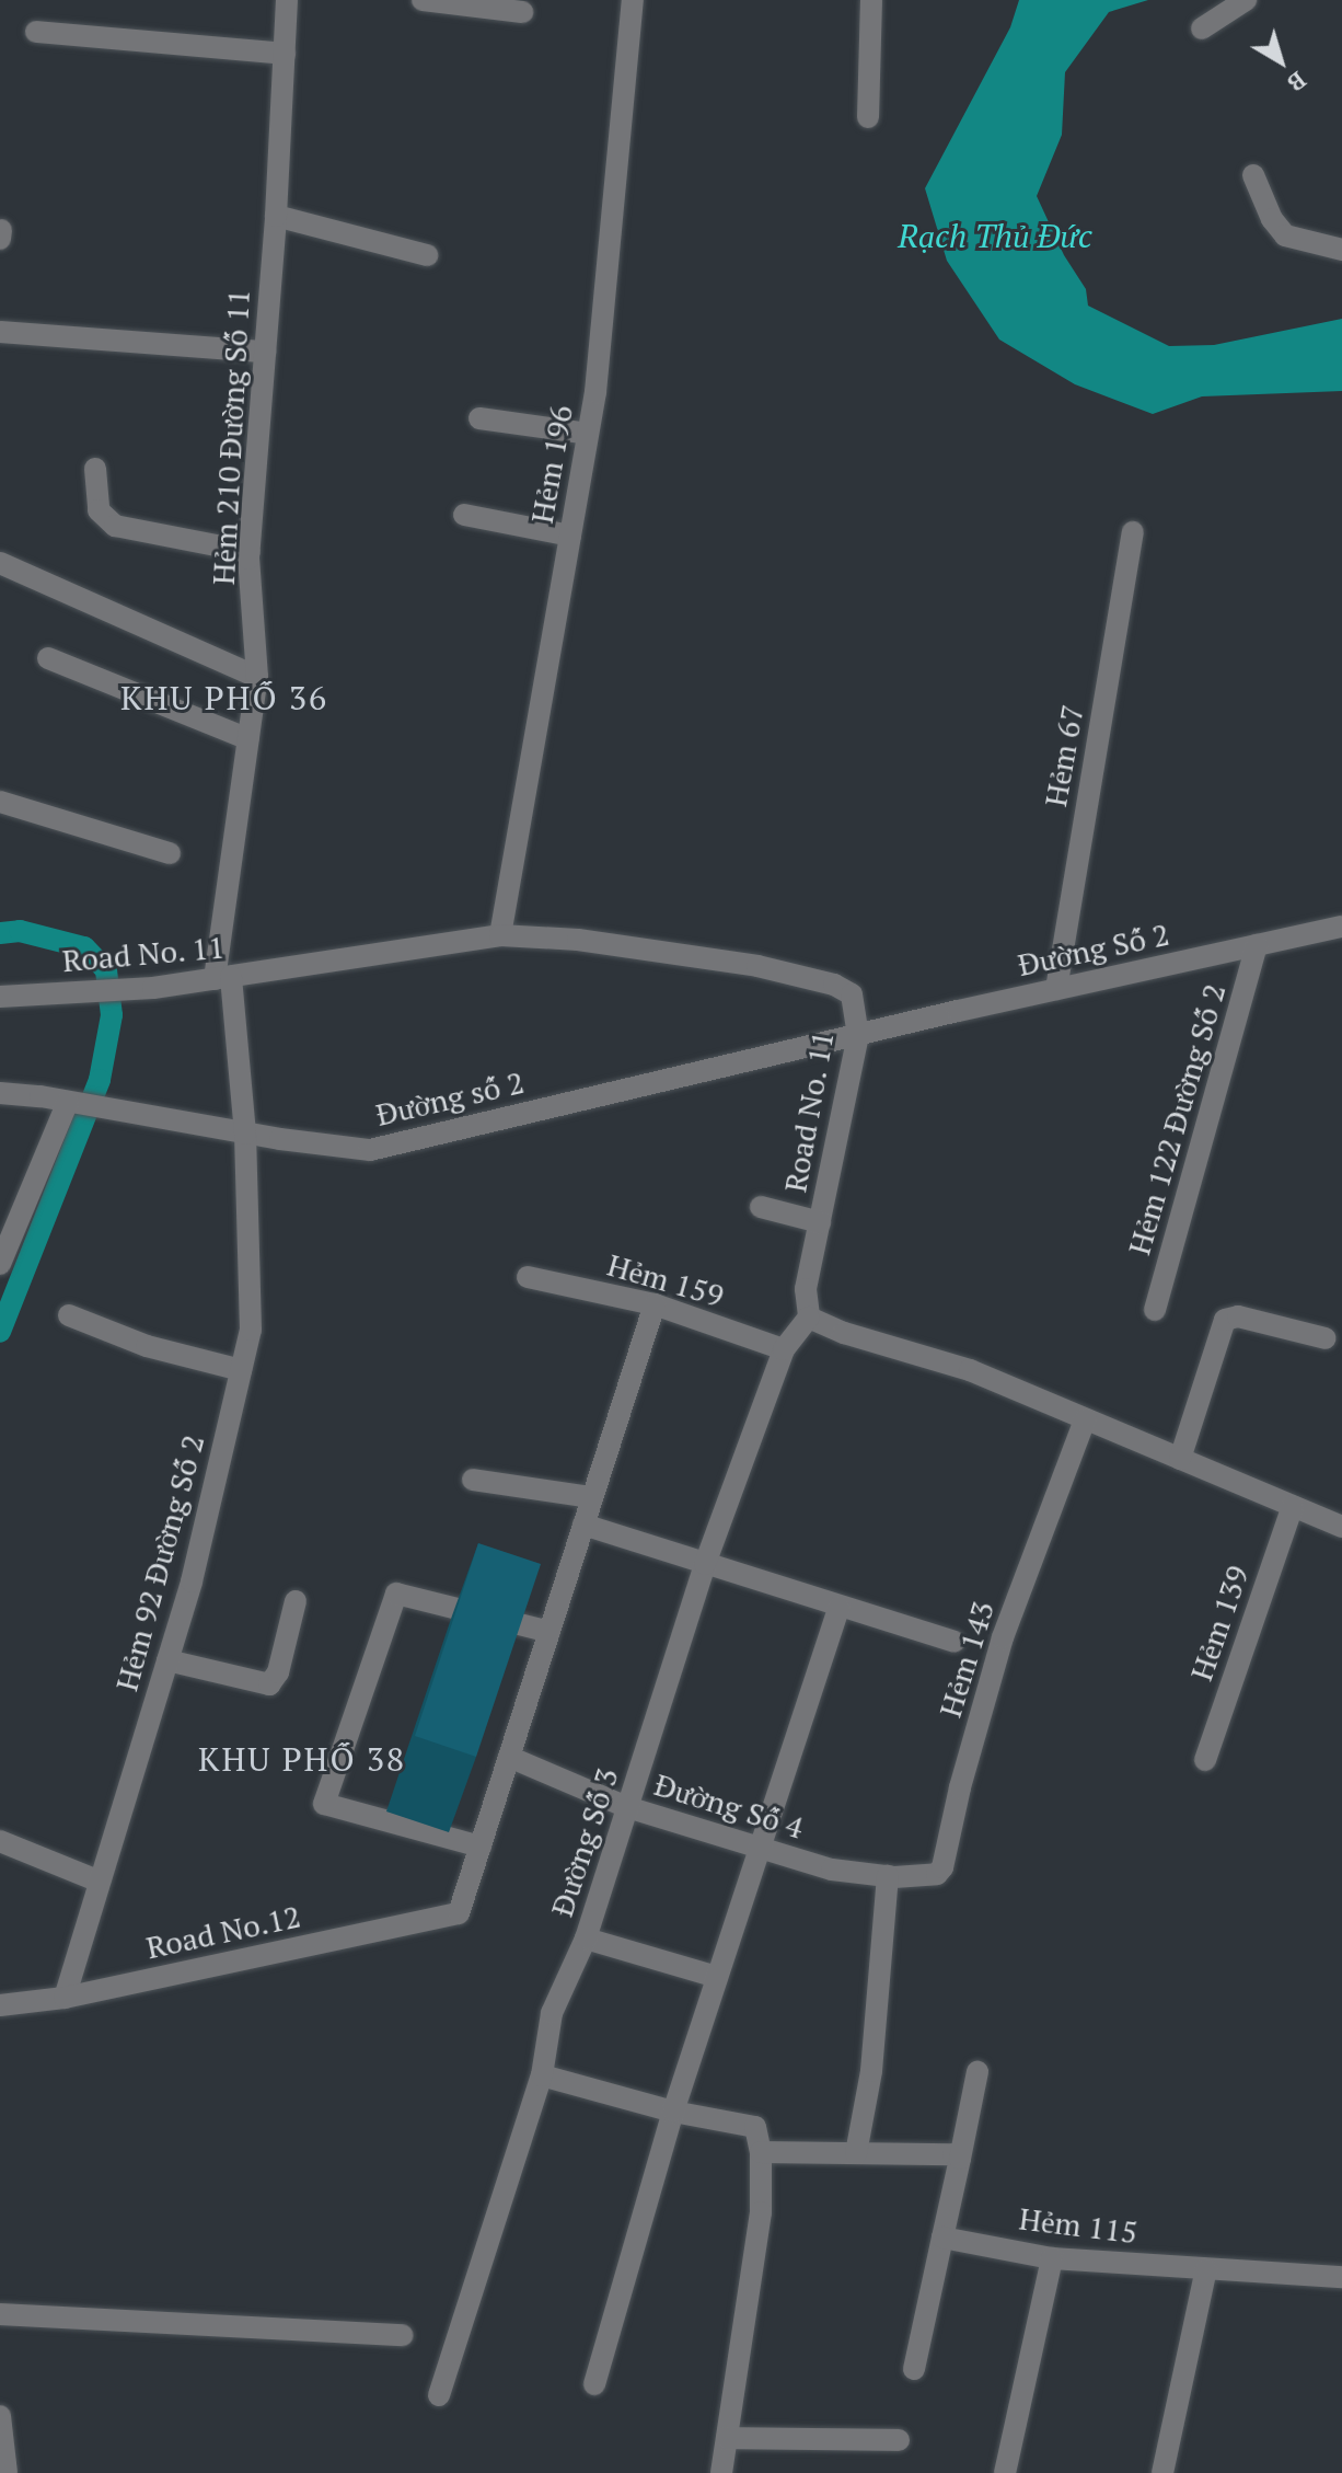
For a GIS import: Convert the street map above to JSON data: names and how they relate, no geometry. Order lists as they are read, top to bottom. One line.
{"streets":{"street":["Hẻm 210 Đường Số 11","Hẻm 196","Hẻm 67","Đường Số 2","Road No. 11","Đường số 2","Hẻm 122 Đường Số 2","Hẻm 159","Hẻm 92 Đường Số 2","Hẻm 139","Hẻm 143","Đường Số 4","Đường Số 3","Road No.12","Hẻm 115"]},"crossings":[["Hẻm 210 Đường Số 11","Road No. 11"],["Hẻm 210 Đường Số 11","Đường số 2"],["Hẻm 210 Đường Số 11","Hẻm 92 Đường Số 2"],["Hẻm 196","Road No. 11"],["Hẻm 67","Đường Số 2"],["Đường Số 2","Road No. 11"],["Đường Số 2","Đường số 2"],["Đường Số 2","Hẻm 122 Đường Số 2"],["Road No. 11","Đường số 2"],["Road No. 11","Đường Số 3"],["Đường số 2","Hẻm 92 Đường Số 2"],["Hẻm 159","Đường Số 3"],["Hẻm 92 Đường Số 2","Road No.12"],["Hẻm 143","Đường Số 4"],["Đường Số 4","Đường Số 3"]],"districts":["KHU PHỐ 36","KHU PHỐ 38"],"water":["Rạch Thủ Đức"],"north":"bottom right"}
